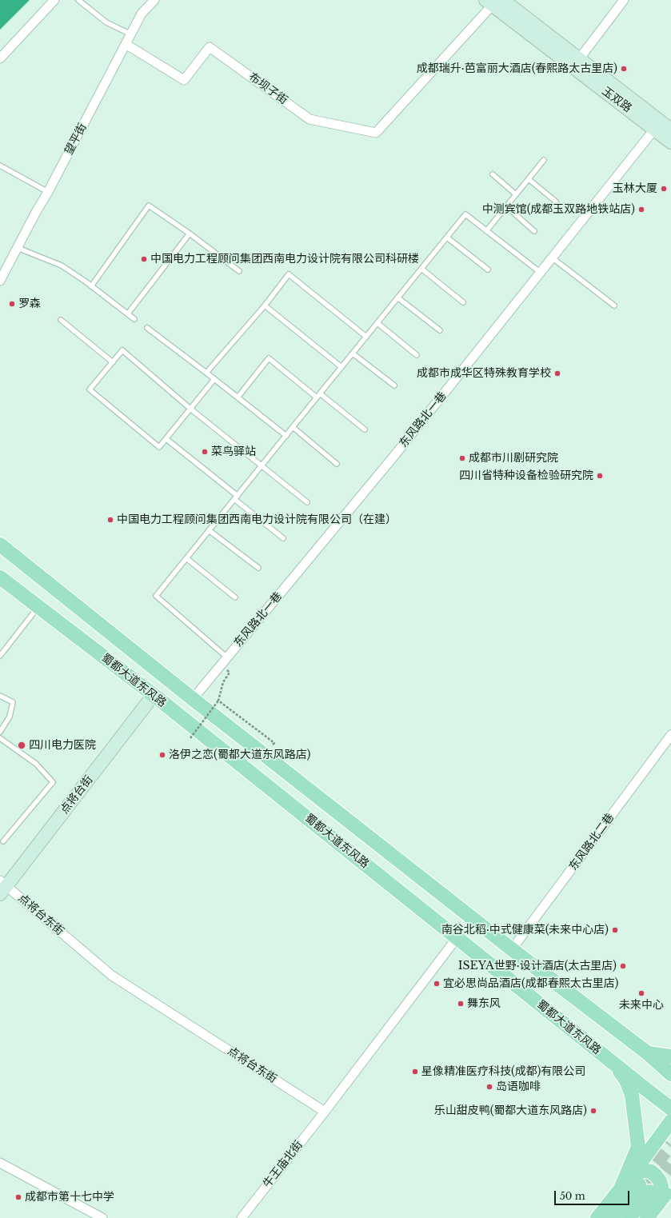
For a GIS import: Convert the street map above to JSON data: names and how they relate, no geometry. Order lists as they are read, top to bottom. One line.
{"streets":{"main road":["玉双路","蜀都大道东风路","点将台街"],"street":["布坝子街","望平街","东风路北一巷","东风路北二巷","点将台东街","牛王庙北街"]},"crossings":[["布坝子街","玉双路"],["布坝子街","望平街"],["玉双路","东风路北一巷"],["东风路北一巷","蜀都大道东风路"],["蜀都大道东风路","点将台街"],["蜀都大道东风路","东风路北二巷"],["点将台街","点将台东街"],["点将台东街","牛王庙北街"]],"places":["成都瑞升·芭富丽大酒店(春熙路太古里店)","玉林大厦","中测宾馆(成都玉双路地铁站店)","中国电力工程顾问集团西南电力设计院有限公司科研楼","罗森","成都市成华区特殊教育学校","菜鸟驿站","成都市川剧研究院","四川省特种设备检验研究院","中国电力工程顾问集团西南电力设计院有限公司（在建）","四川电力医院","洛伊之恋(蜀都大道东风路店)","南谷北稻·中式健康菜(未来中心店)","ISEYA世野·设计酒店(太古里店)","宜必思尚品酒店(成都春熙太古里店)","未来中心","舞东风","星像精准医疗科技(成都)有限公司","岛语咖啡","乐山甜皮鸭(蜀都大道东风路店)","成都市第十七中学"],"scale_bar":"50 m"}
